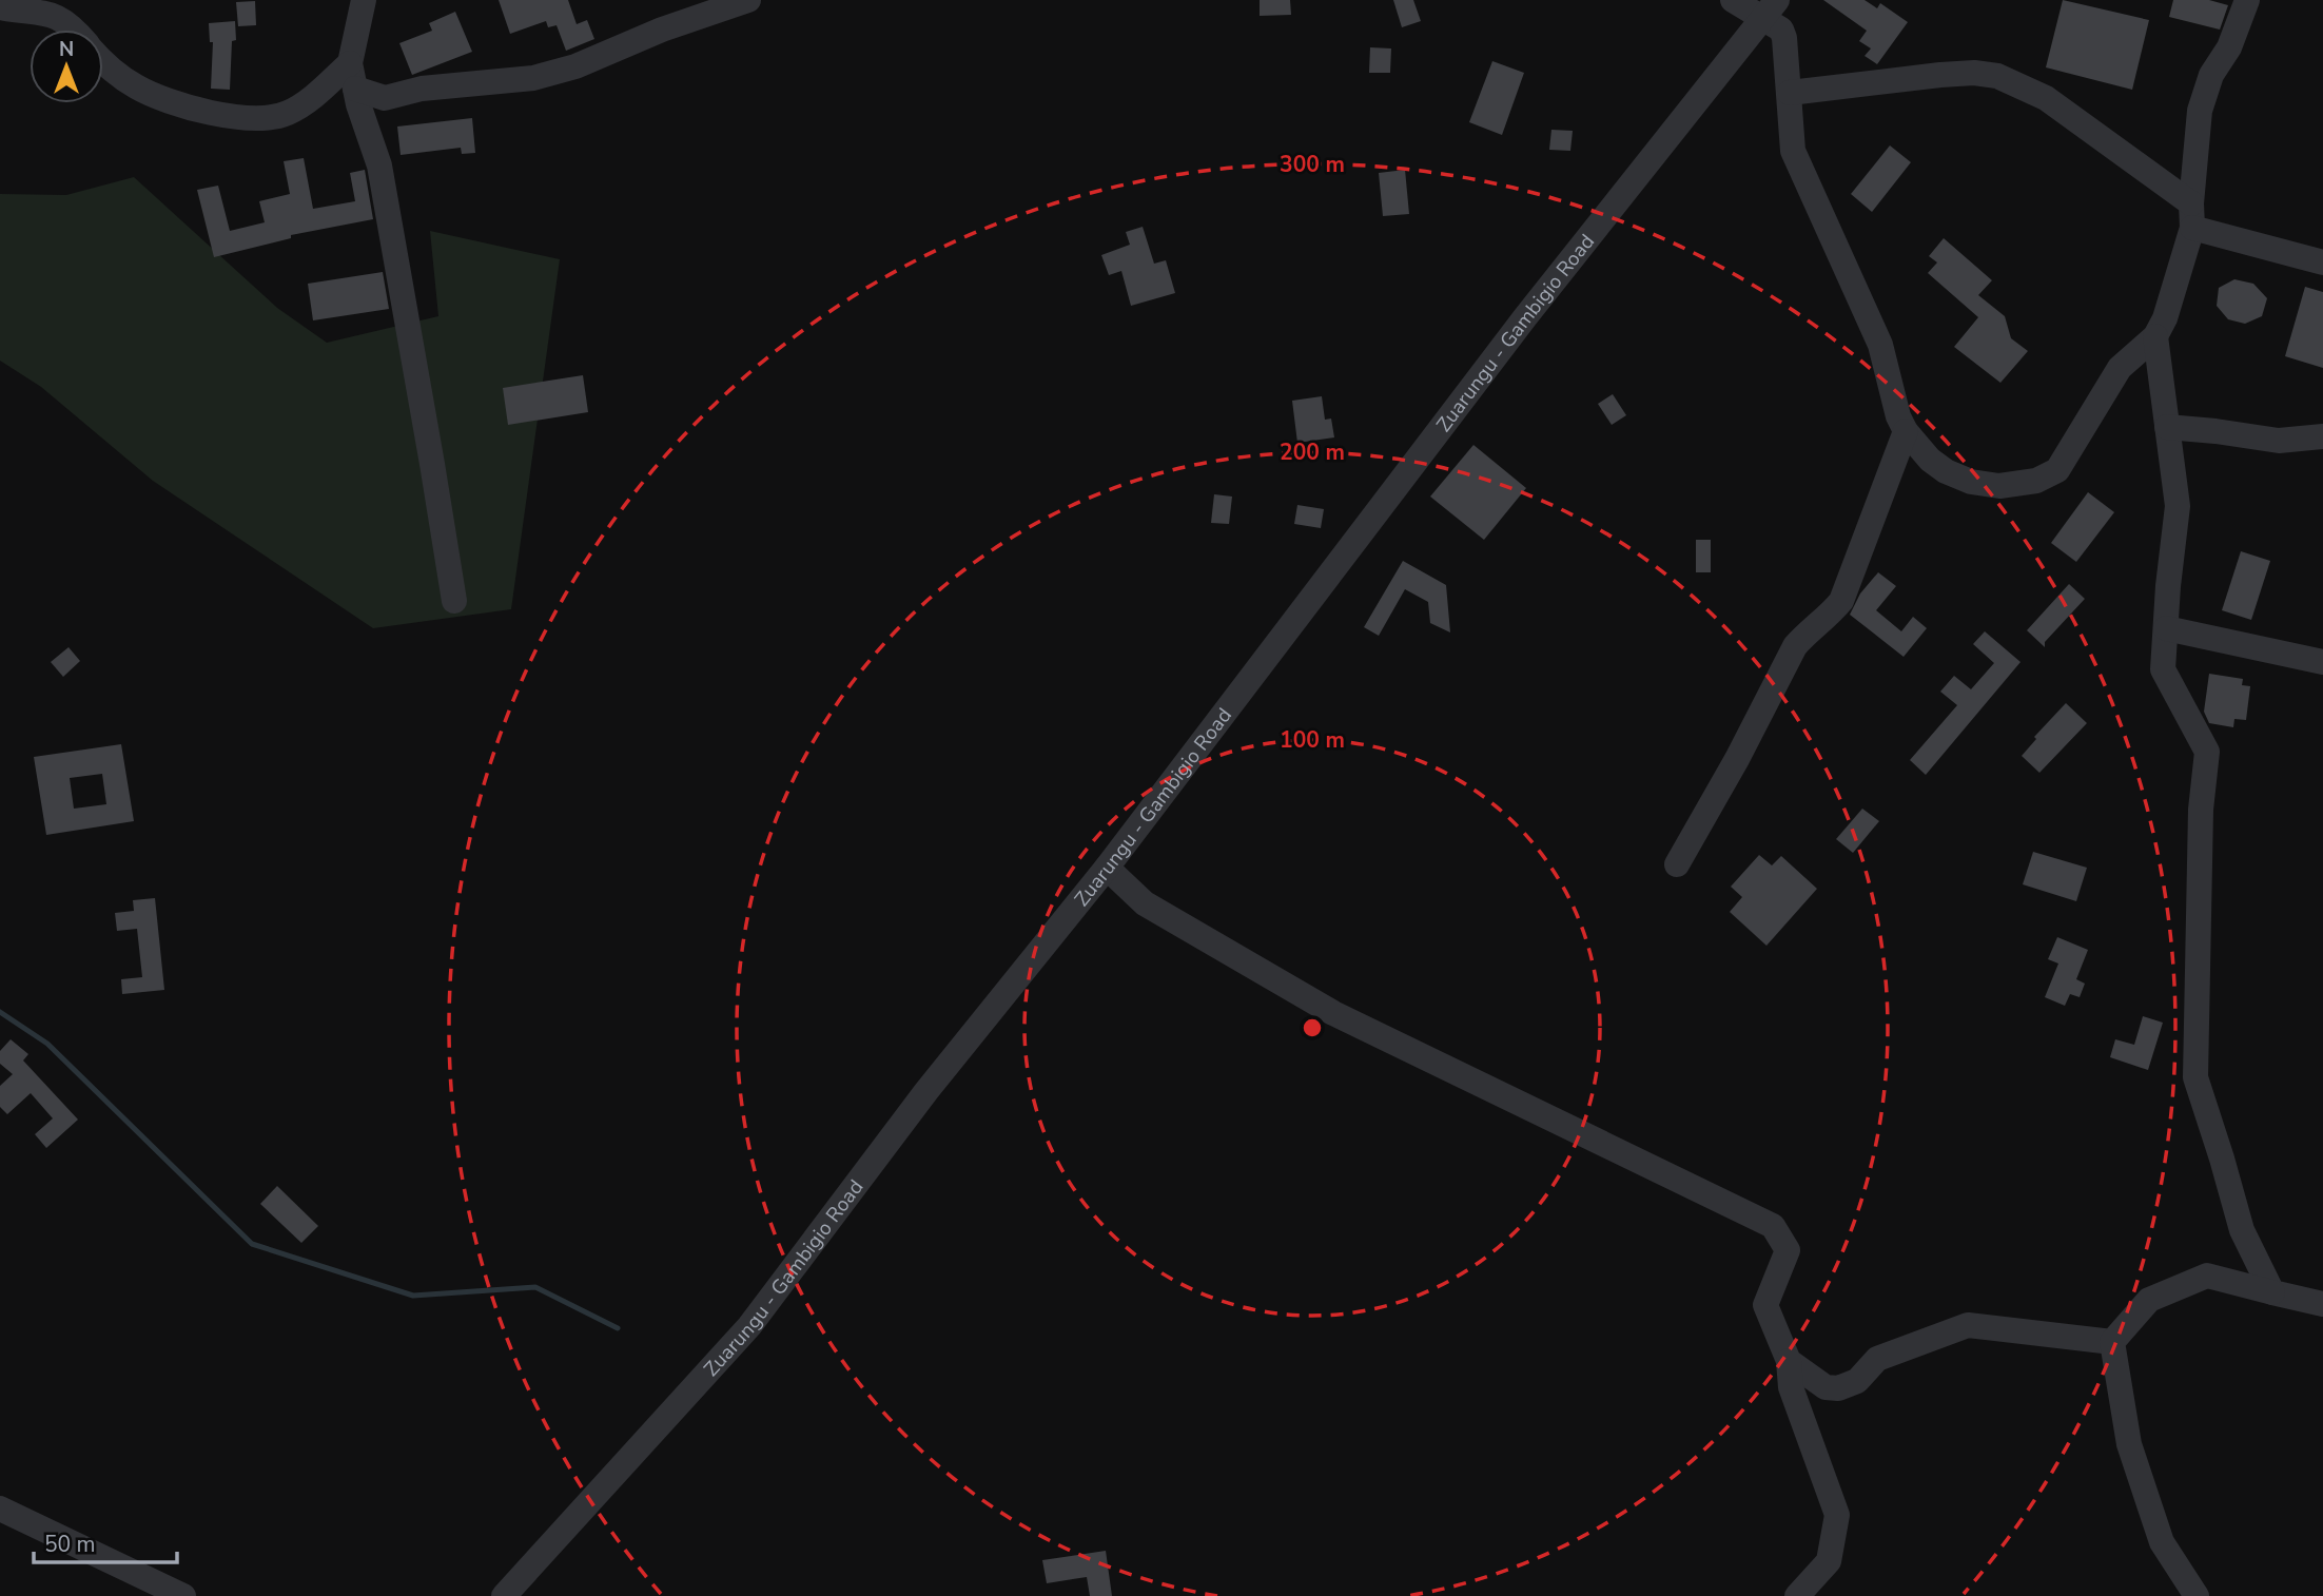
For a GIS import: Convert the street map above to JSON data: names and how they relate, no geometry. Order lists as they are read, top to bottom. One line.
{"streets":{"street":["Zuarungu - Gambigio Road"]},"scale_bar":"50 m","north":"top","rings":["300 m","200 m","100 m"]}
